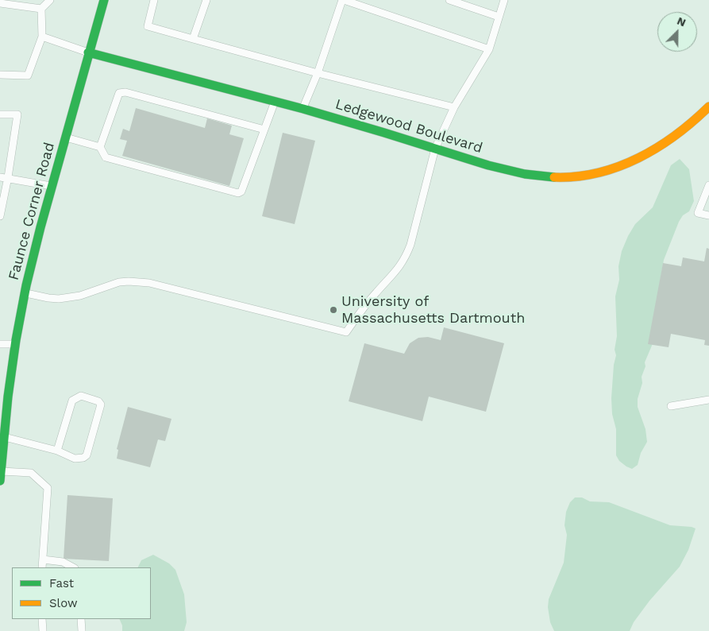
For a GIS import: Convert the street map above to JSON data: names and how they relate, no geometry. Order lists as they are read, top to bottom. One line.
{"streets":{"street":["Ledgewood Boulevard","Faunce Corner Road"]},"crossings":[["Ledgewood Boulevard","Faunce Corner Road"]],"places":["University of Massachusetts Dartmouth"],"legend":["Fast","Slow"],"north":"top right"}
